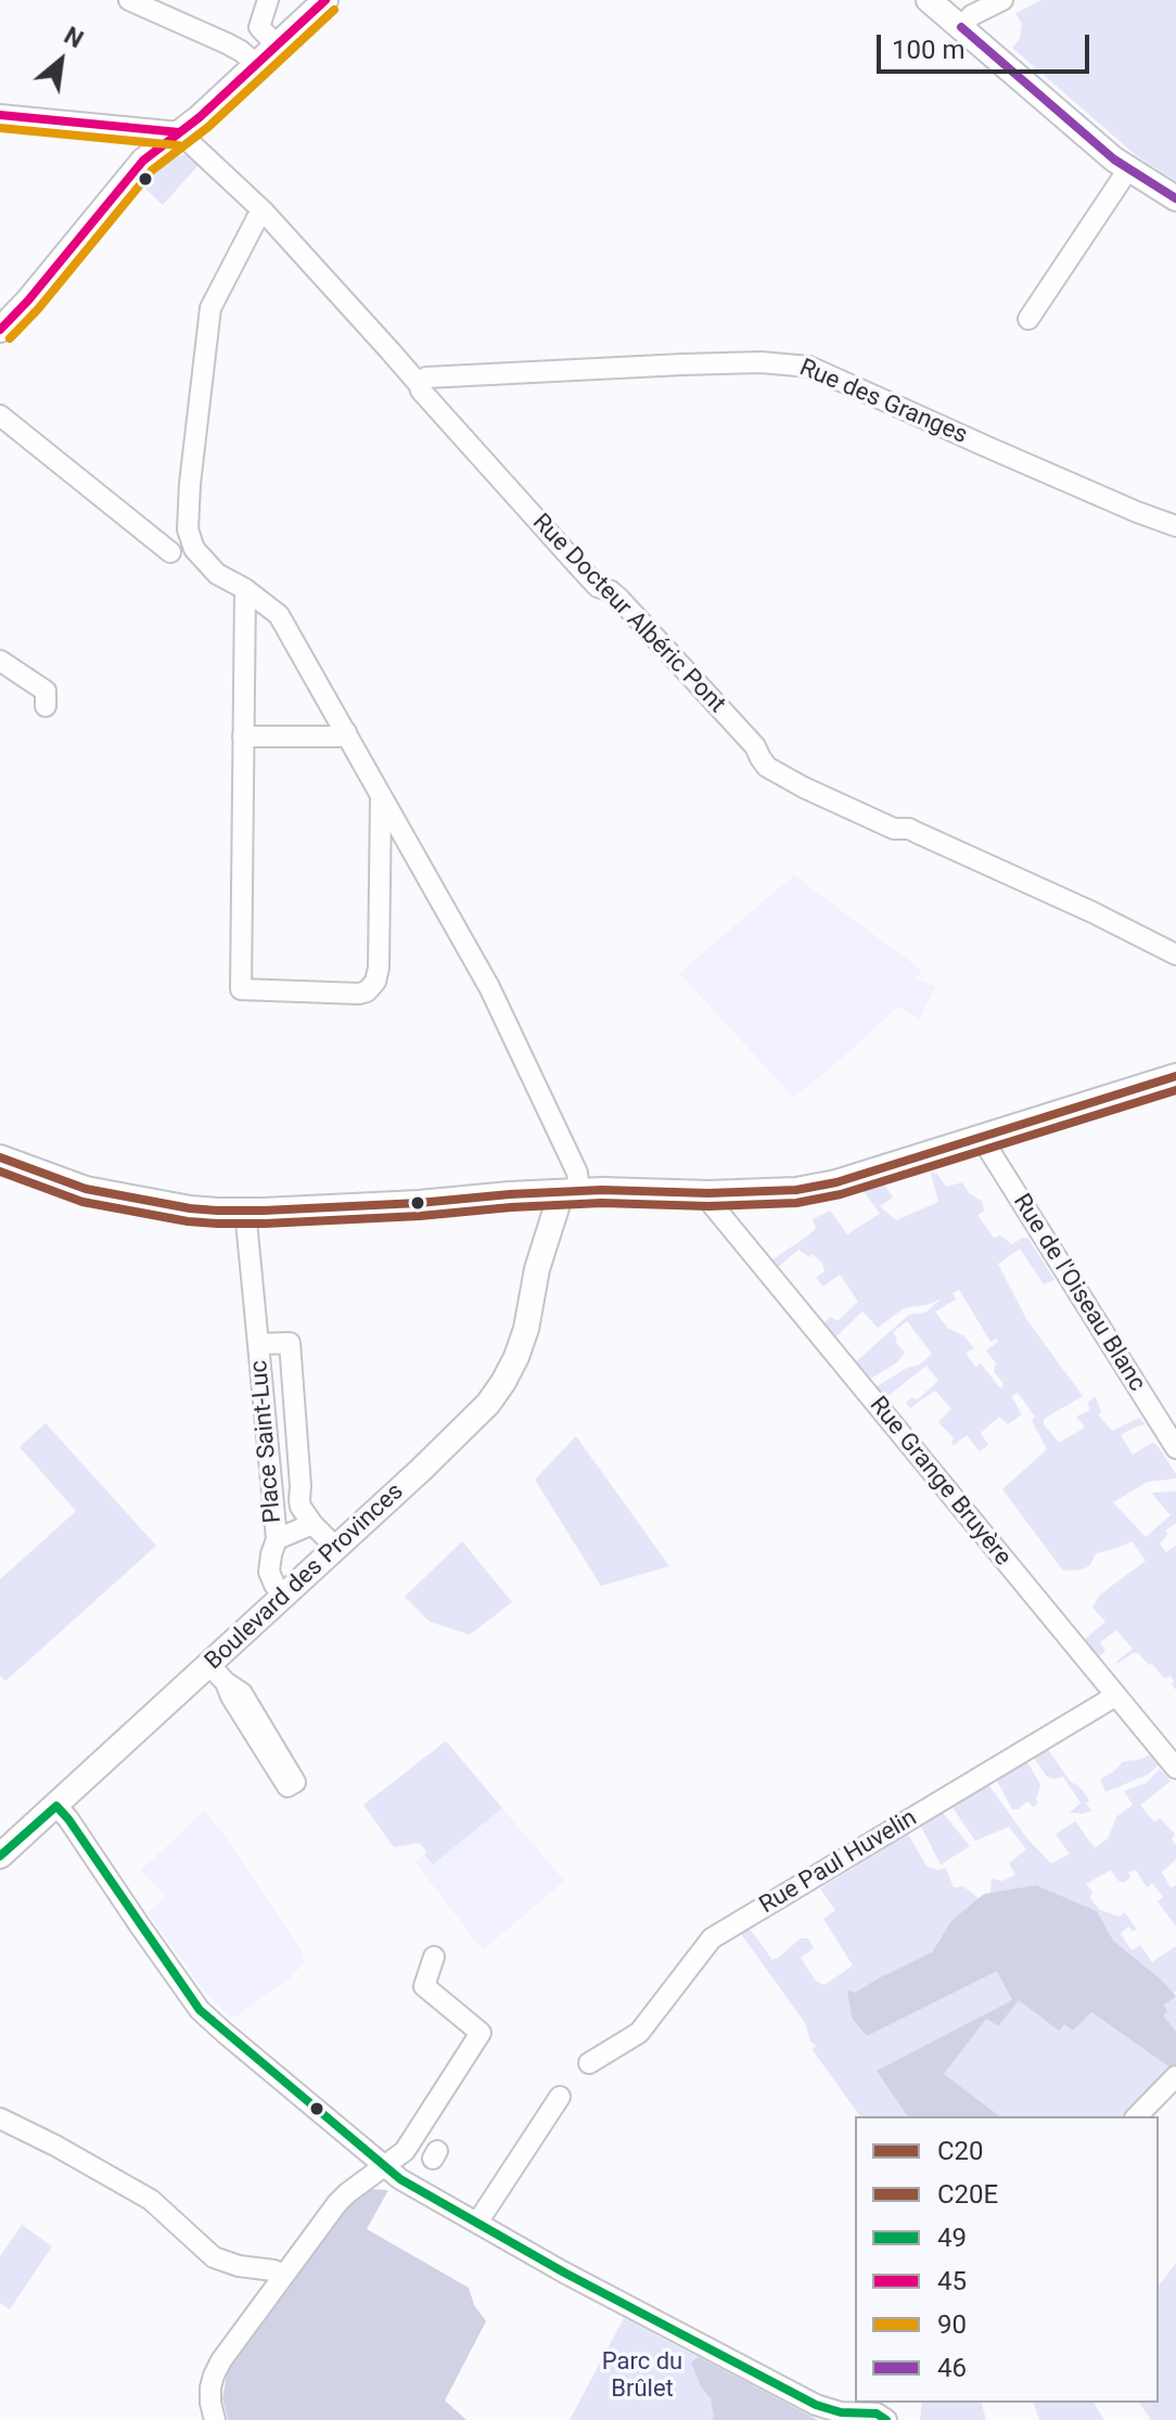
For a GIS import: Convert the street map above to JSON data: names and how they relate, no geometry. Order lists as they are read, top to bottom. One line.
{"streets":{"main road":["Boulevard des Provinces"],"street":["Rue des Granges","Rue Docteur Albéric Pont","Rue de l'Oiseau Blanc","Place Saint-Luc","Rue Grange Bruyère","Rue Paul Huvelin"]},"crossings":[["Rue des Granges","Rue Docteur Albéric Pont"],["Place Saint-Luc","Boulevard des Provinces"],["Rue Grange Bruyère","Rue Paul Huvelin"]],"parks":["Parc du Brûlet"],"lines":["transit line 45","transit line 90","transit line 46","transit line C20","transit line C20E","transit line 49"],"legend":["C20","C20E","49","45","90","46"],"scale_bar":"100 m","north":"top right"}
